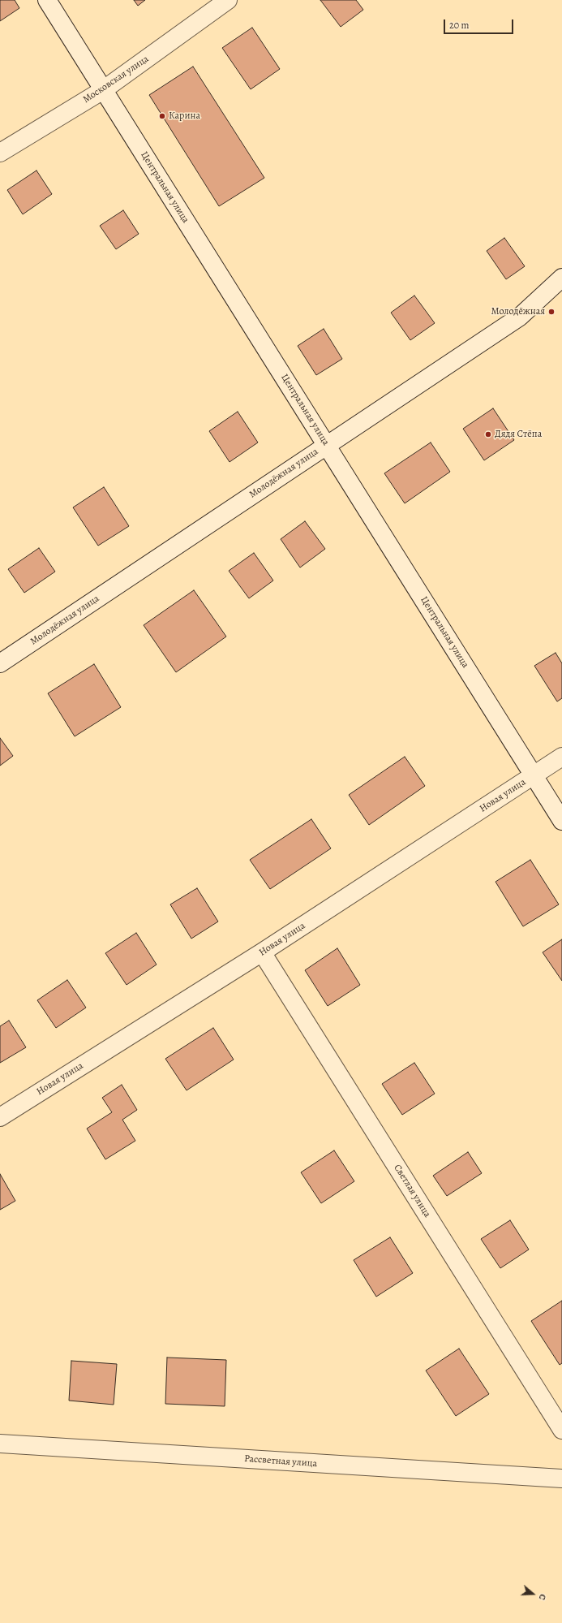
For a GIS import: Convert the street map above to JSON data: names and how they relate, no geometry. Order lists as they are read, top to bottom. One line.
{"streets":{"street":["Московская улица","Центральная улица","Молодёжная улица","Новая улица","Светлая улица","Рассветная улица"]},"crossings":[["Московская улица","Центральная улица"],["Центральная улица","Молодёжная улица"],["Центральная улица","Новая улица"],["Новая улица","Светлая улица"]],"places":["Карина","Молодёжная","Дядя Стёпа"],"scale_bar":"20 m","north":"right"}
